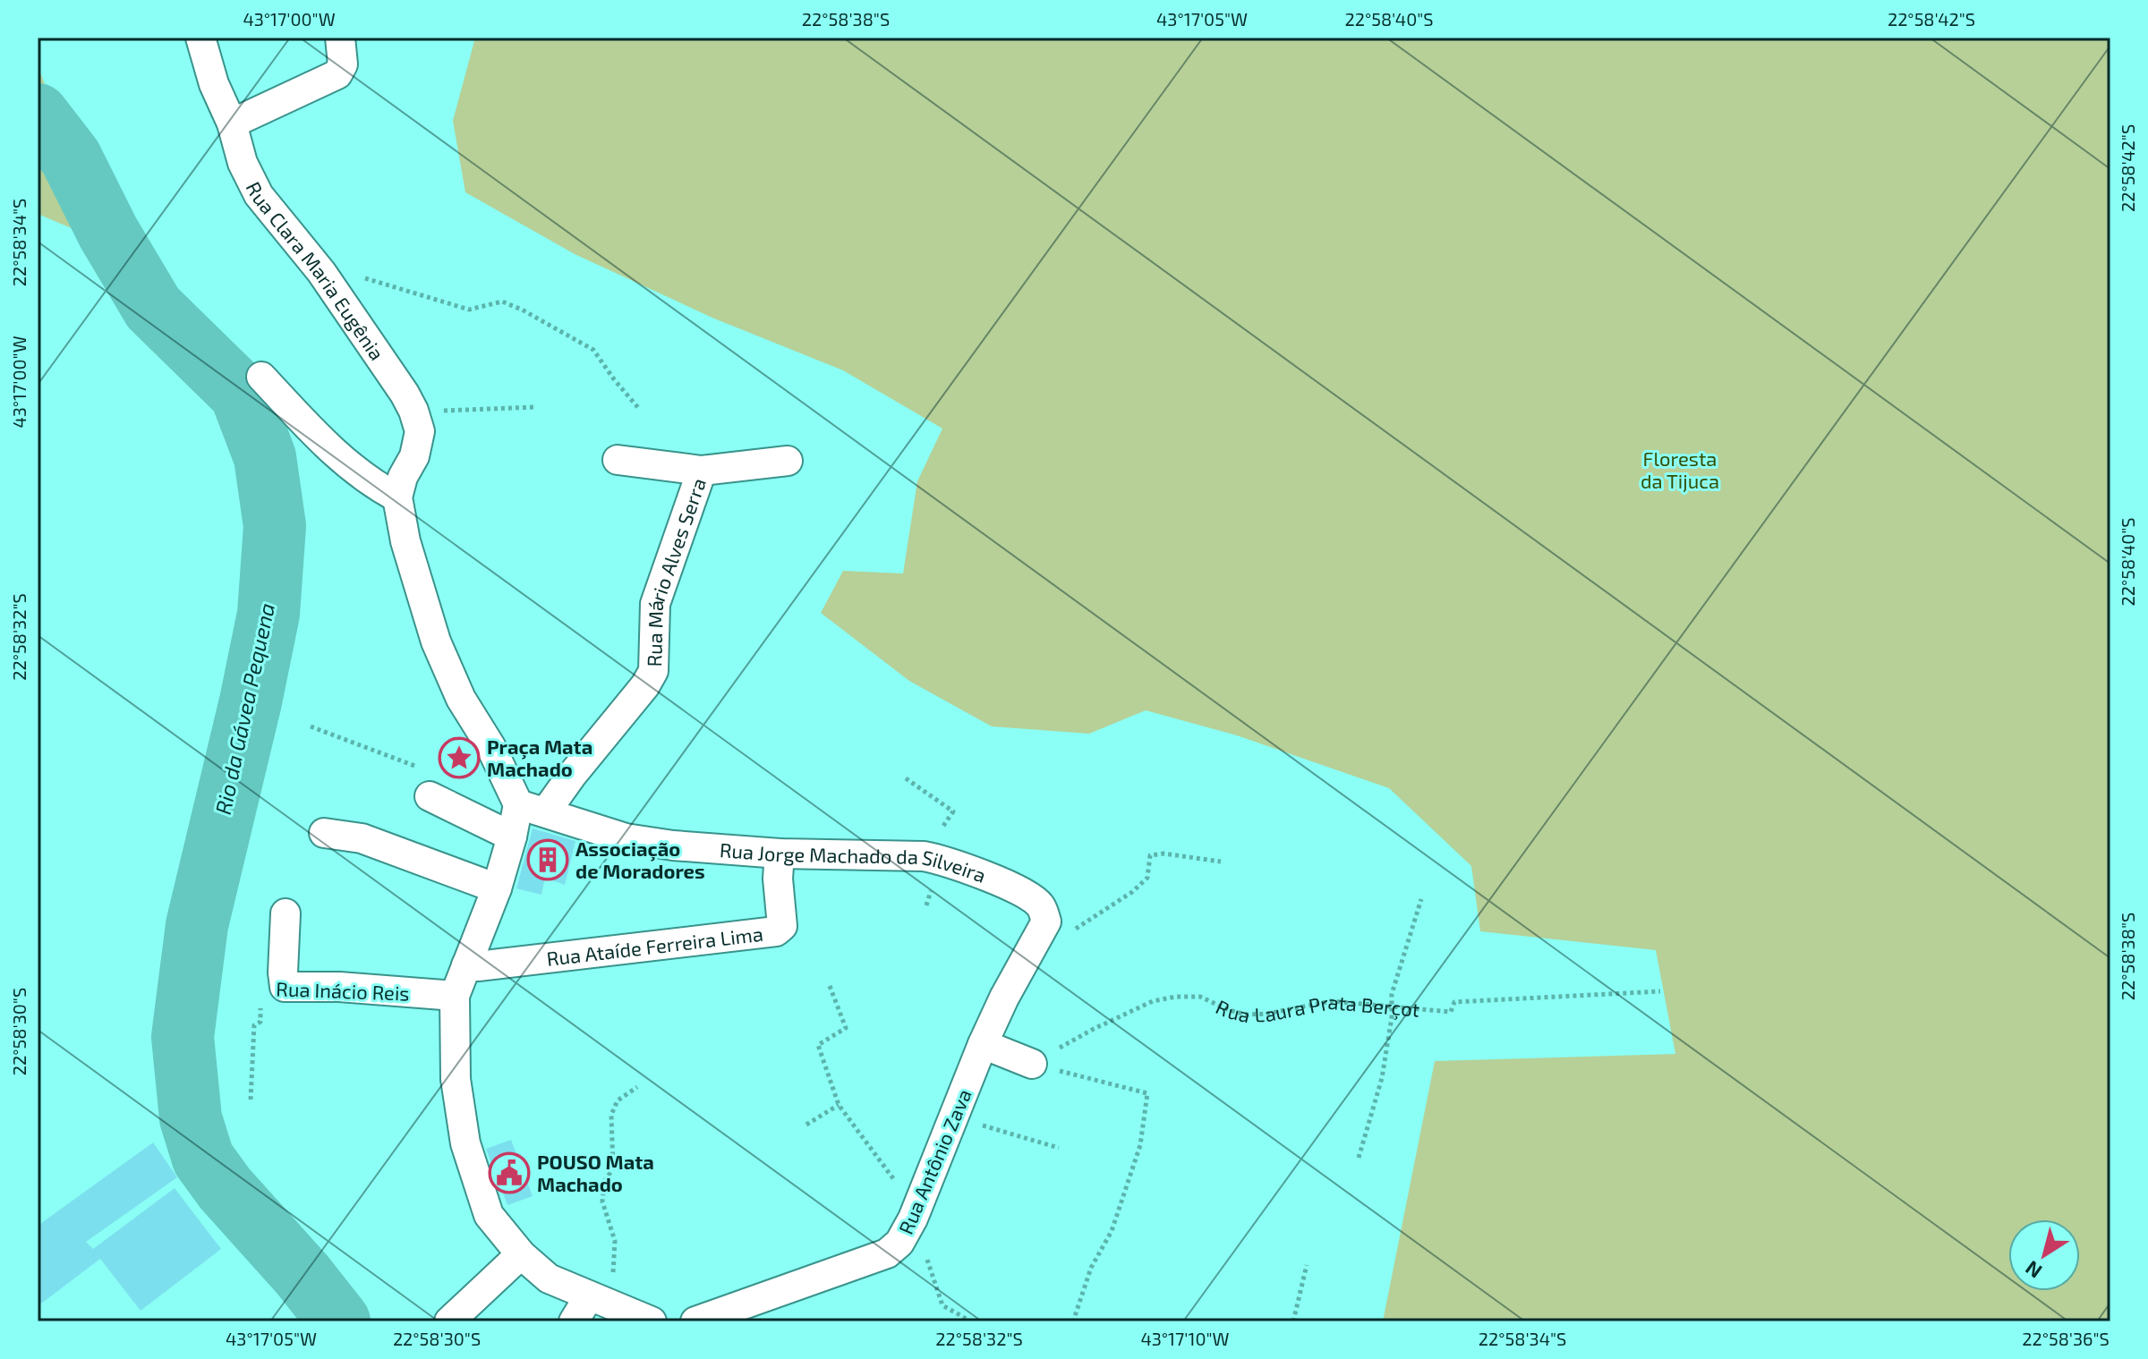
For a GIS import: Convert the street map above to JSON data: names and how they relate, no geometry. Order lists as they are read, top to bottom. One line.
{"streets":{"street":["Rua Clara Maria Eugênia","Rua Mário Alves Serra","Rua Jorge Machado da Silveira","Rua Ataíde Ferreira Lima","Rua Inácio Reis","Rua Antônio Zava"],"path":["Rua Laura Prata Berçot"]},"crossings":[["Rua Mário Alves Serra","Rua Jorge Machado da Silveira"],["Rua Jorge Machado da Silveira","Rua Ataíde Ferreira Lima"],["Rua Jorge Machado da Silveira","Rua Antônio Zava"]],"water":["Rio da Gávea Pequena"],"parks":["Floresta da Tijuca"],"places":{"place":["Praça Mata Machado"],"building":["Associação de Moradores"],"public building":["POUSO Mata Machado"]},"north":"bottom left","coordinates":["43°17'00\"W","22°58'38\"S","43°17'05\"W","22°58'40\"S","22°58'42\"S","22°58'34\"S","22°58'32\"S","22°58'30\"S","43°17'10\"W","22°58'36\"S"]}
